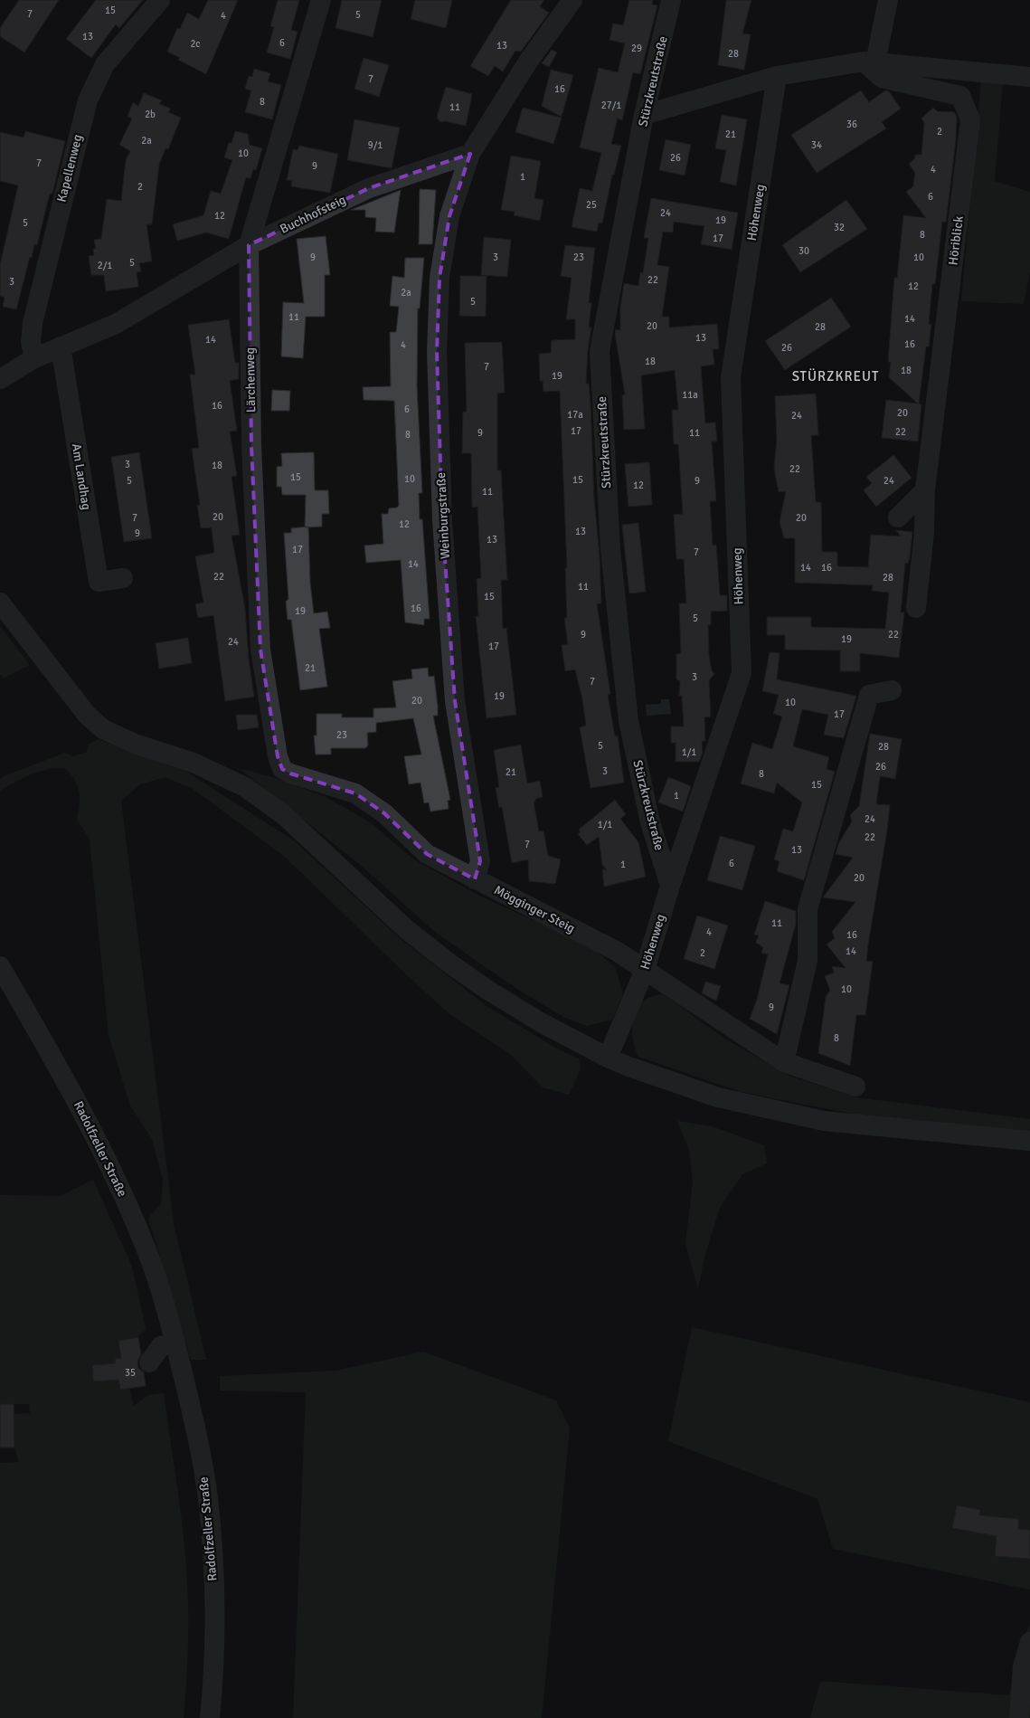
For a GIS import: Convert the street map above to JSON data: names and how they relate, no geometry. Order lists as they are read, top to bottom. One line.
{"streets":{"street":["Stürzkreutstraße","Kapellenweg","Höhenweg","Buchhofsteig","Höriblick","Lärchenweg","Am Landhag","Weinburgstraße","Mögginger Steig","Radolfzeller Straße"]},"crossings":[["Stürzkreutstraße","Höhenweg"],["Kapellenweg","Buchhofsteig"],["Höhenweg","Mögginger Steig"],["Buchhofsteig","Lärchenweg"],["Buchhofsteig","Am Landhag"],["Buchhofsteig","Weinburgstraße"],["Lärchenweg","Mögginger Steig"],["Weinburgstraße","Mögginger Steig"]],"districts":["STÜRZKREUT"],"house_numbers":["15","7","5","4","13","6","2c","13","29","28","7","16","8","27/1","11","2b","36","2","21","2a","9/1","34","10","26","7","9","4","1","2","6","25","24","12","19","5","32","8","17","30","9","3","23","10","5","2/1","22","3","12","2a","5","11","14","20","28","13","14","16","4","26","18","7","18","19","11a","16","6","20","17a","24","17","22","9","11","8","3","18","22","15","10","15","5","9","24","12","11","20","7","20","12","13","9","13","17","7","14","14","16","22","28","11","15","16","19","5","9","22","19","24","17","21","3","7","19","20","10","17","23","5","28","1/1","26","3","21","8","15","1","24","1/1","22","7","13","6","1","20","11","4","16","14","2","10","9","8","35"]}
